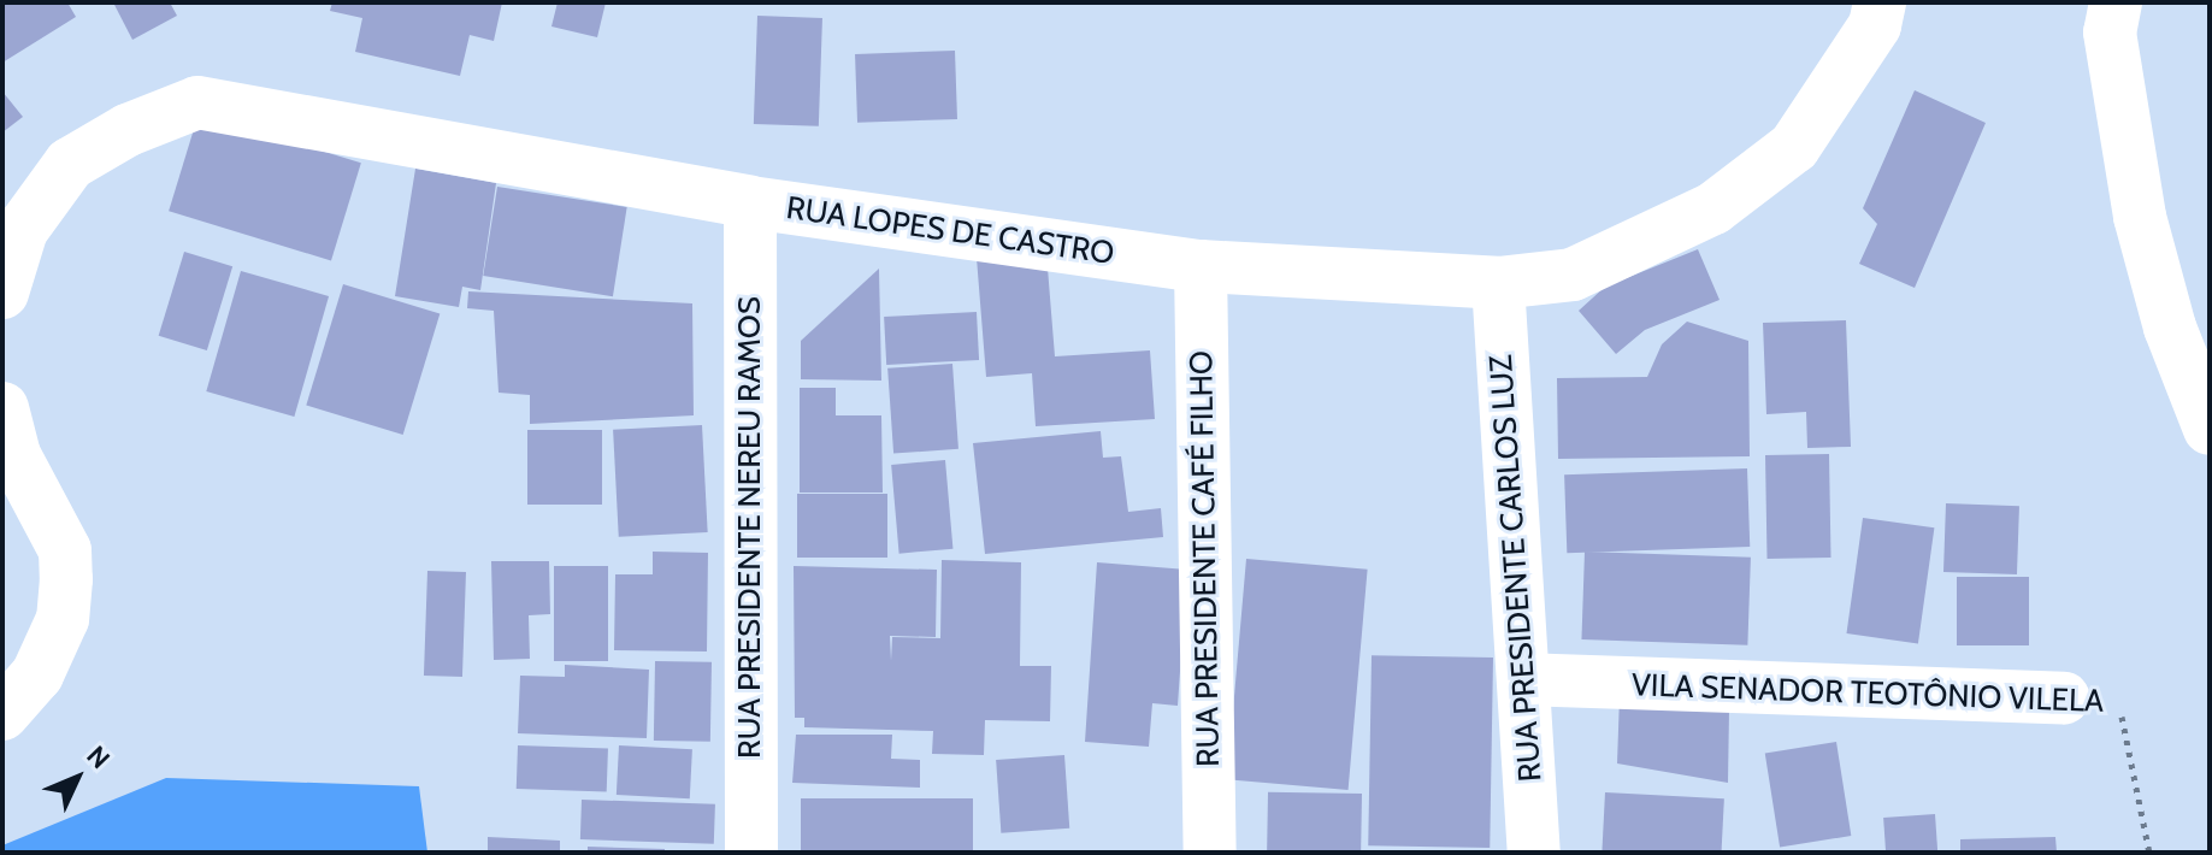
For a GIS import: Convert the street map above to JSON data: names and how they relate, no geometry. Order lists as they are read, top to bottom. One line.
{"streets":{"street":["RUA LOPES DE CASTRO","RUA PRESIDENTE NEREU RAMOS","RUA PRESIDENTE CAFÉ FILHO","RUA PRESIDENTE CARLOS LUZ","VILA SENADOR TEOTÔNIO VILELA"]},"crossings":[["RUA LOPES DE CASTRO","RUA PRESIDENTE NEREU RAMOS"],["RUA LOPES DE CASTRO","RUA PRESIDENTE CAFÉ FILHO"],["RUA LOPES DE CASTRO","RUA PRESIDENTE CARLOS LUZ"],["RUA PRESIDENTE CARLOS LUZ","VILA SENADOR TEOTÔNIO VILELA"]],"north":"top right"}
